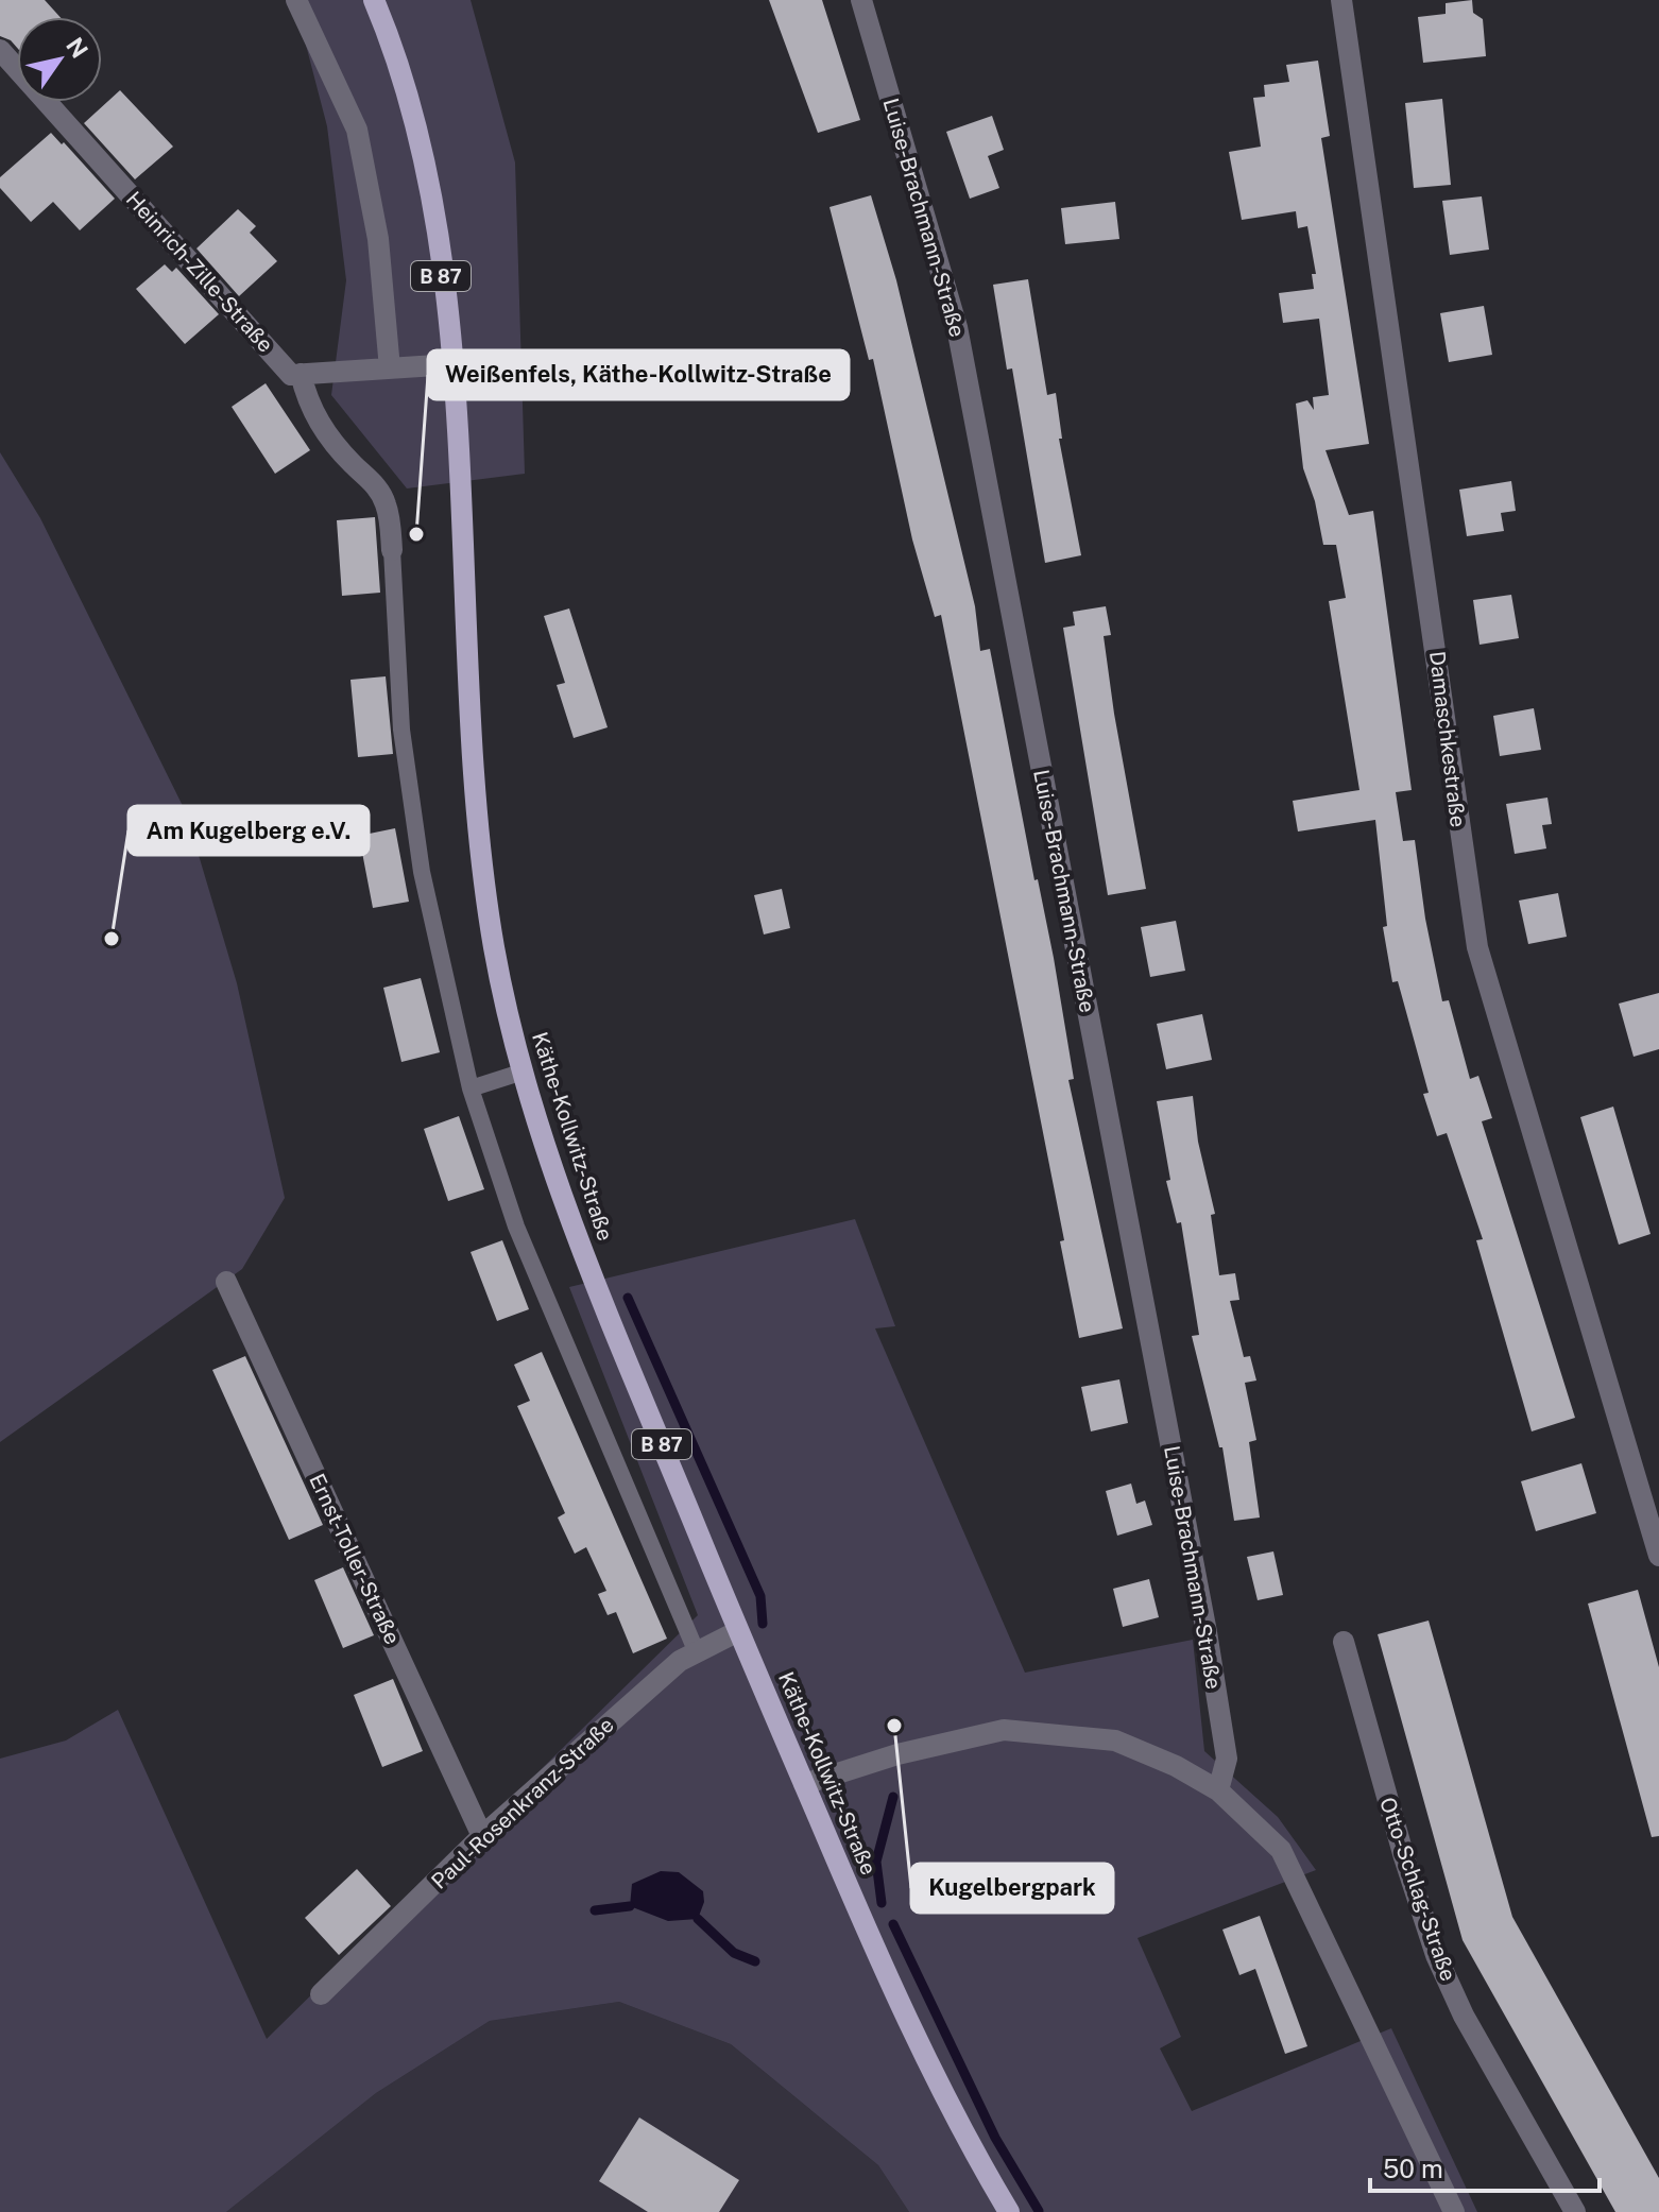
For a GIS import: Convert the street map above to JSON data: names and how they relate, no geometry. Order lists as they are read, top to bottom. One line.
{"streets":{"main road":["B 87","Käthe-Kollwitz-Straße"],"street":["Luise-Brachmann-Straße","Heinrich-Zille-Straße","Damaschkestraße","Ernst-Toller-Straße","Paul-Rosenkranz-Straße","Otto-Schlag-Straße"]},"crossings":[["Käthe-Kollwitz-Straße","Paul-Rosenkranz-Straße"],["Ernst-Toller-Straße","Paul-Rosenkranz-Straße"]],"places":["Weißenfels, Käthe-Kollwitz-Straße","Am Kugelberg e.V.","Kugelbergpark"],"scale_bar":"50 m","north":"top right"}
